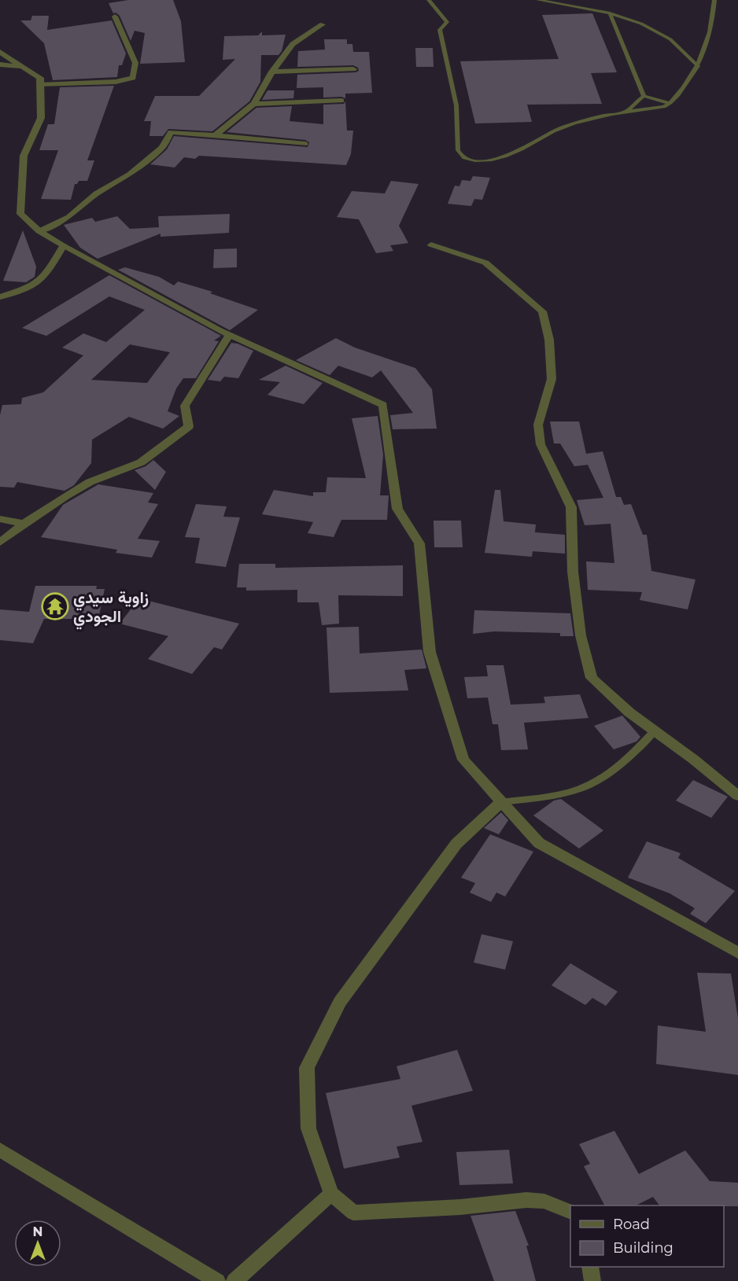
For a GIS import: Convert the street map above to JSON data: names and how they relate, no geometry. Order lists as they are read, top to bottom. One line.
{"places":{"temple":["زاوية سيدي الجودي"]},"legend":["Road","Building"],"north":"top"}
